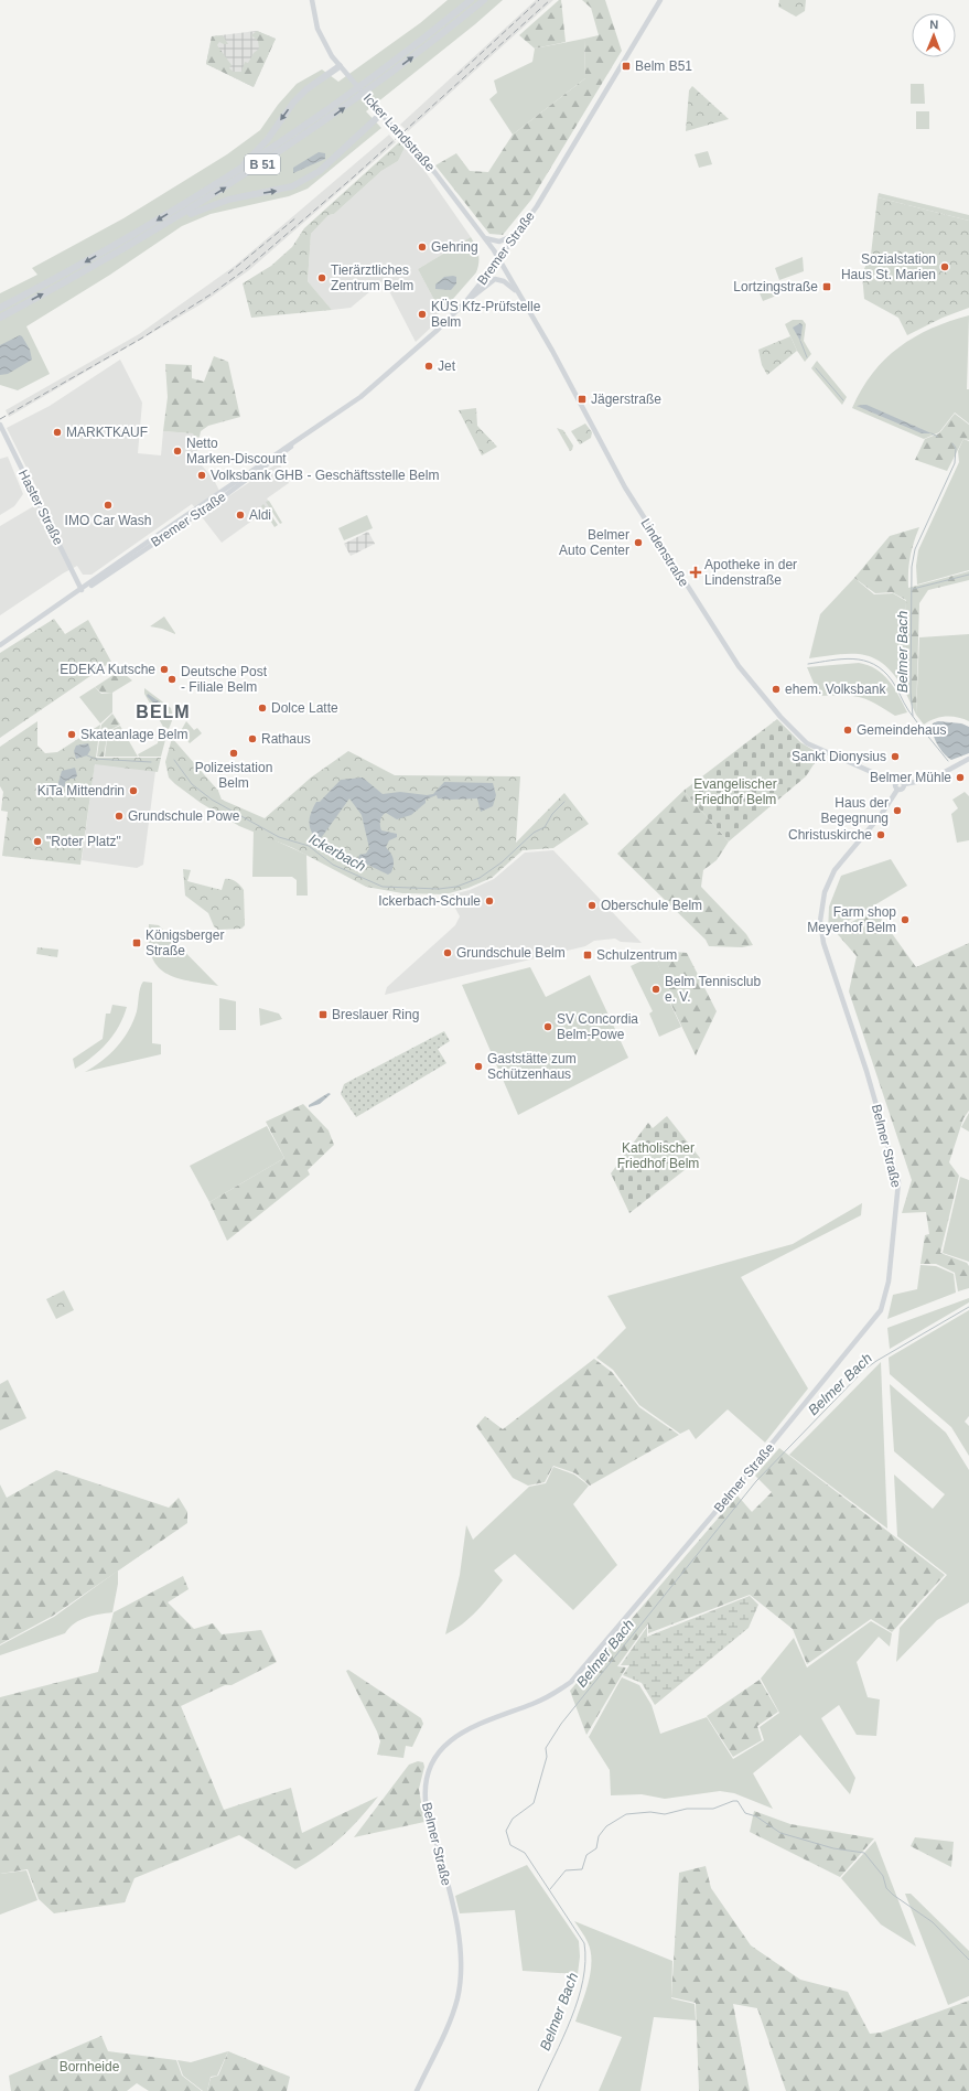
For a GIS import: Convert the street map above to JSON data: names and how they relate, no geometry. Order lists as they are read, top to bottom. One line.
{"streets":{"highway":["B 51"],"street":["Icker Landstraße","Bremer Straße","Haster Straße","Lindenstraße","Belmer Straße"]},"crossings":[["Icker Landstraße","B 51"],["Icker Landstraße","Bremer Straße"],["Icker Landstraße","Lindenstraße"],["Bremer Straße","Haster Straße"],["Bremer Straße","Lindenstraße"],["Lindenstraße","Belmer Straße"]],"districts":["BELM"],"water":["Belmer Bach","Ickerbach"],"parks":["Evangelischer Friedhof Belm","Katholischer Friedhof Belm","Bornheide"],"places":{"transit":["Belm B51","Lortzingstraße","Jägerstraße","Königsberger Straße","Schulzentrum","Breslauer Ring"],"other":["Gehring","Sozialstation Haus St. Marien","Tierärztliches Zentrum Belm","KÜS Kfz-Prüfstelle Belm","Jet","MARKTKAUF","Netto Marken-Discount","Volksbank GHB - Geschäftsstelle Belm","IMO Car Wash","Aldi","Belmer Auto Center","EDEKA Kutsche","Deutsche Post - Filiale Belm","ehem. Volksbank","Dolce Latte","Gemeindehaus","Skateanlage Belm","Rathaus","Polizeistation Belm","Sankt Dionysius","Belmer Mühle","KiTa Mittendrin","Haus der Begegnung","Grundschule Powe","Christuskirche","\"Roter Platz\"","Ickerbach-Schule","Oberschule Belm","Farm shop Meyerhof Belm","Grundschule Belm","Belm Tennisclub e. V.","SV Concordia Belm-Powe","Gaststätte zum Schützenhaus"],"health":["Apotheke in der Lindenstraße"]},"north":"top"}
